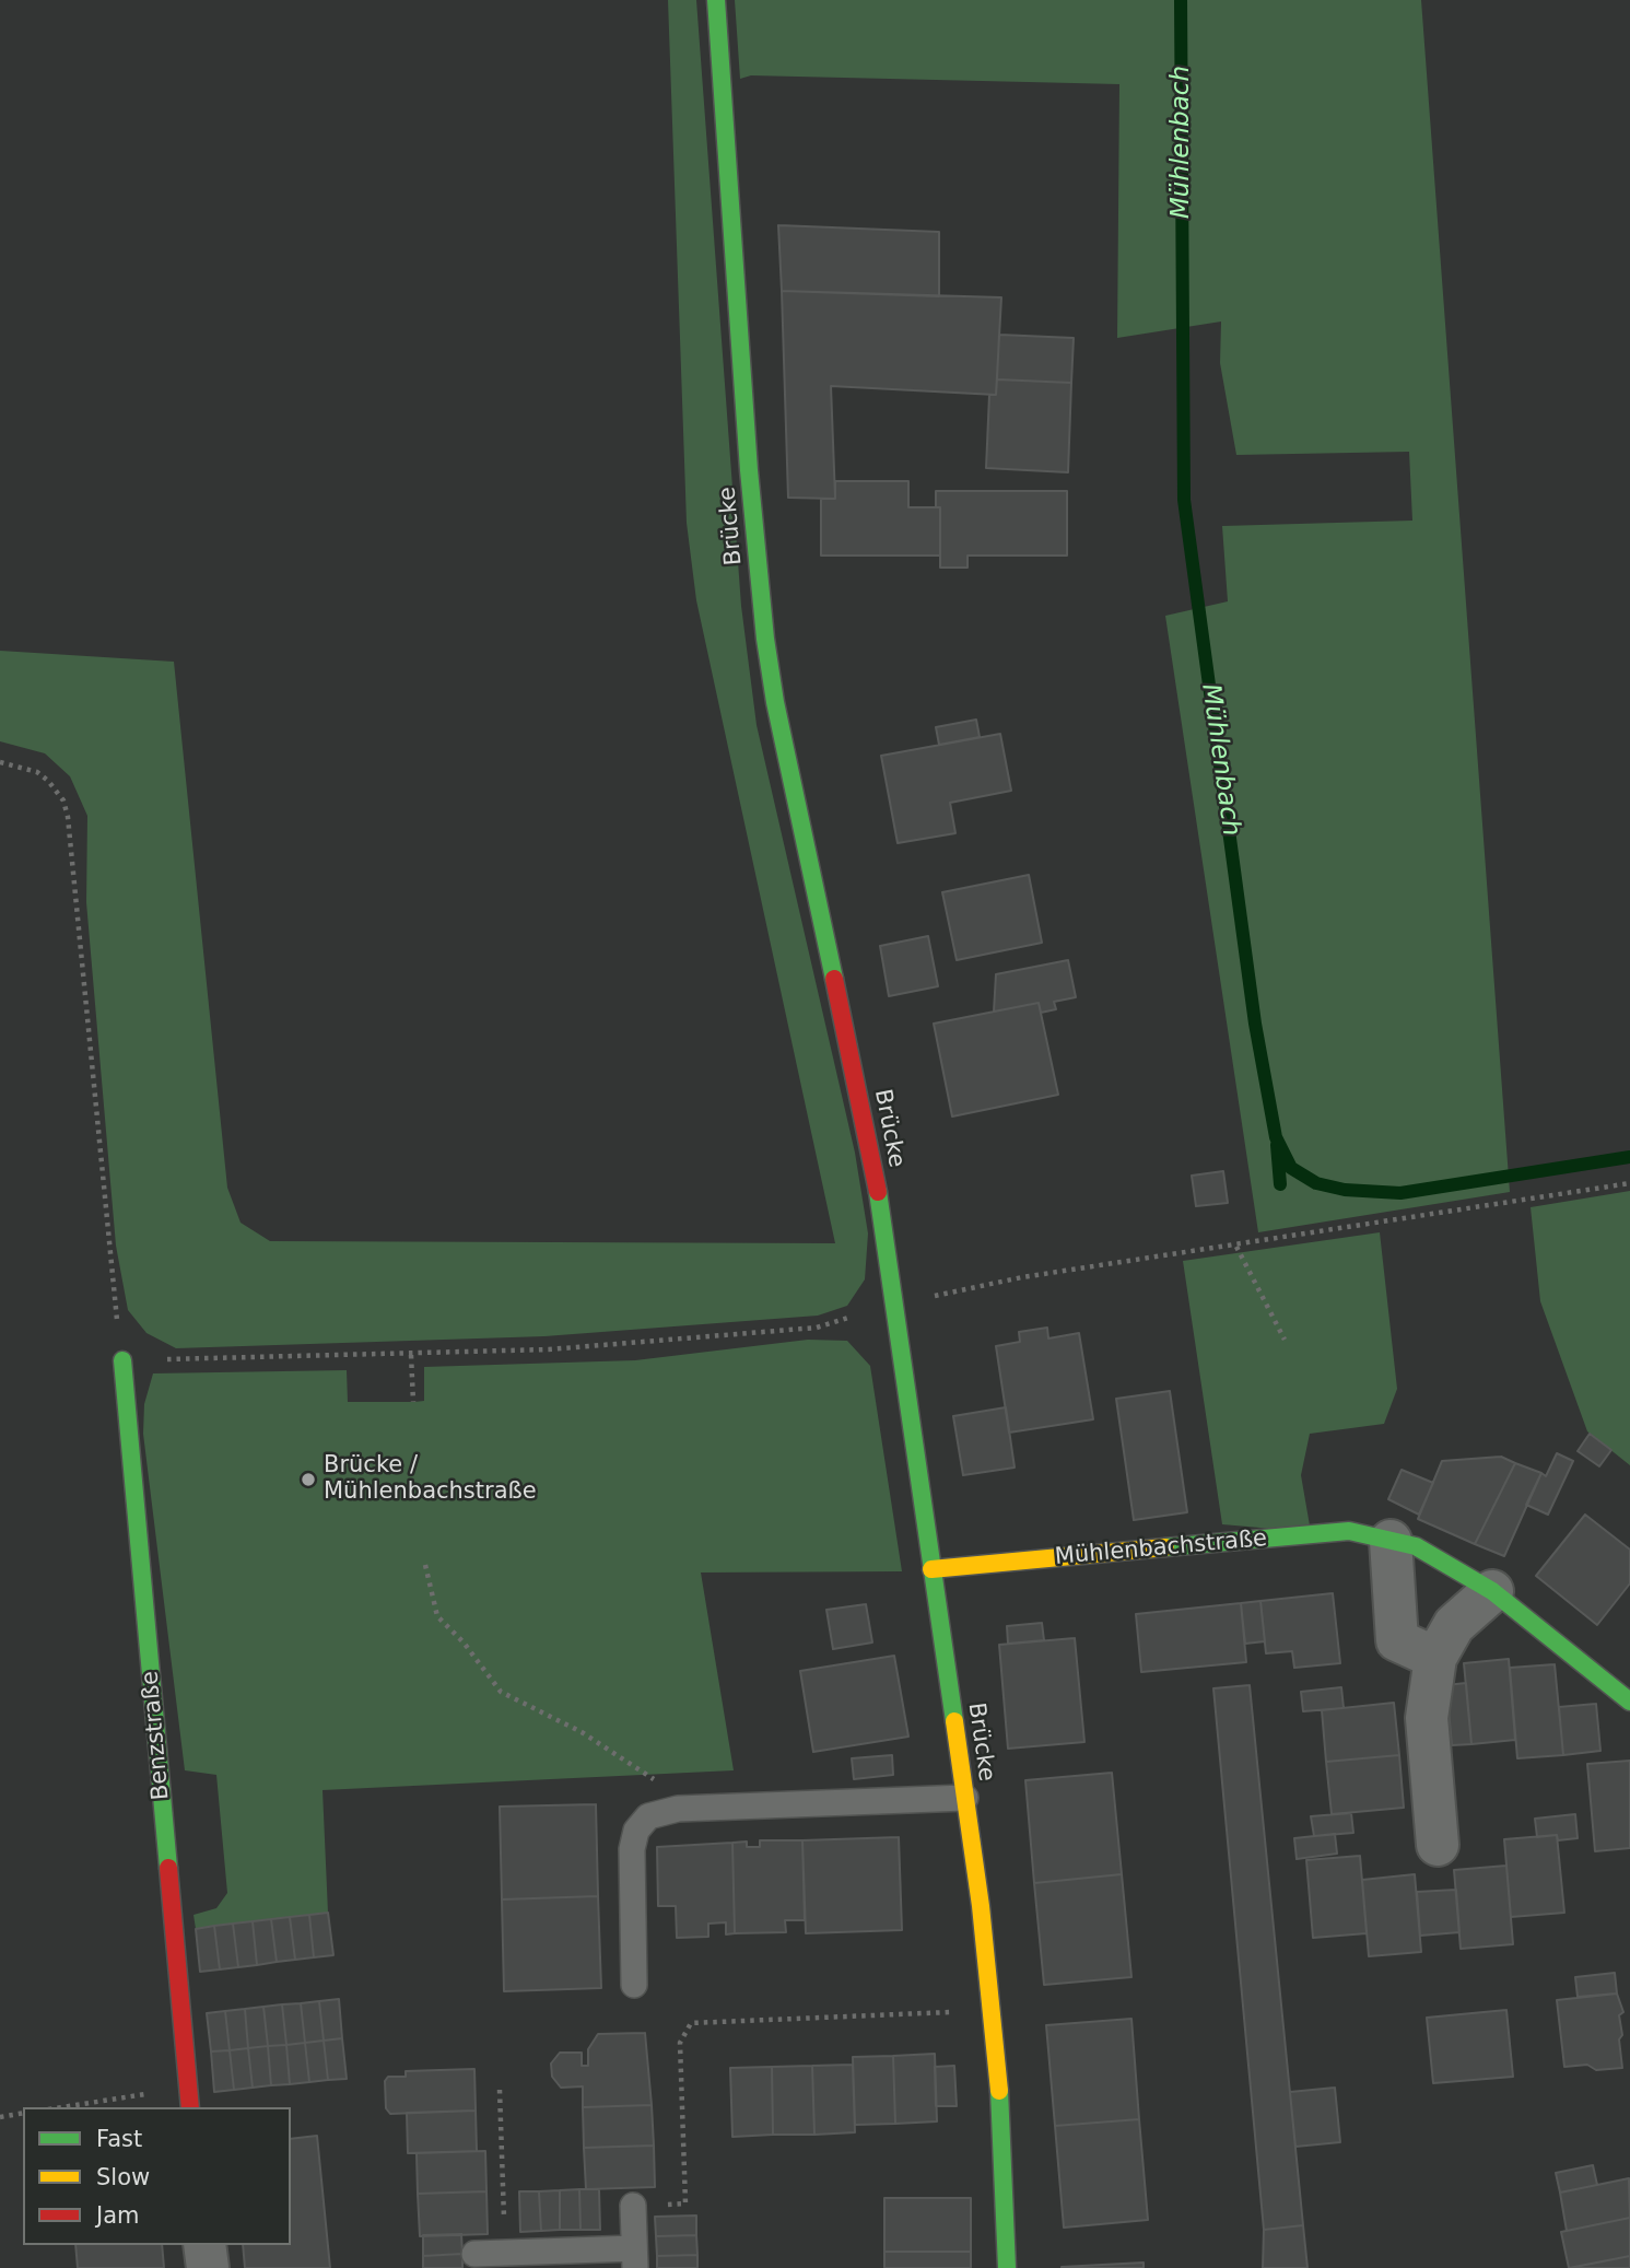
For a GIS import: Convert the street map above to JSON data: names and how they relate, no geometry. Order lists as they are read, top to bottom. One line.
{"streets":{"street":["Brücke","Mühlenbachstraße","Benzstraße"]},"crossings":[["Brücke","Mühlenbachstraße"]],"water":["Mühlenbach"],"places":["Brücke / Mühlenbachstraße"],"legend":["Fast","Slow","Jam"]}
